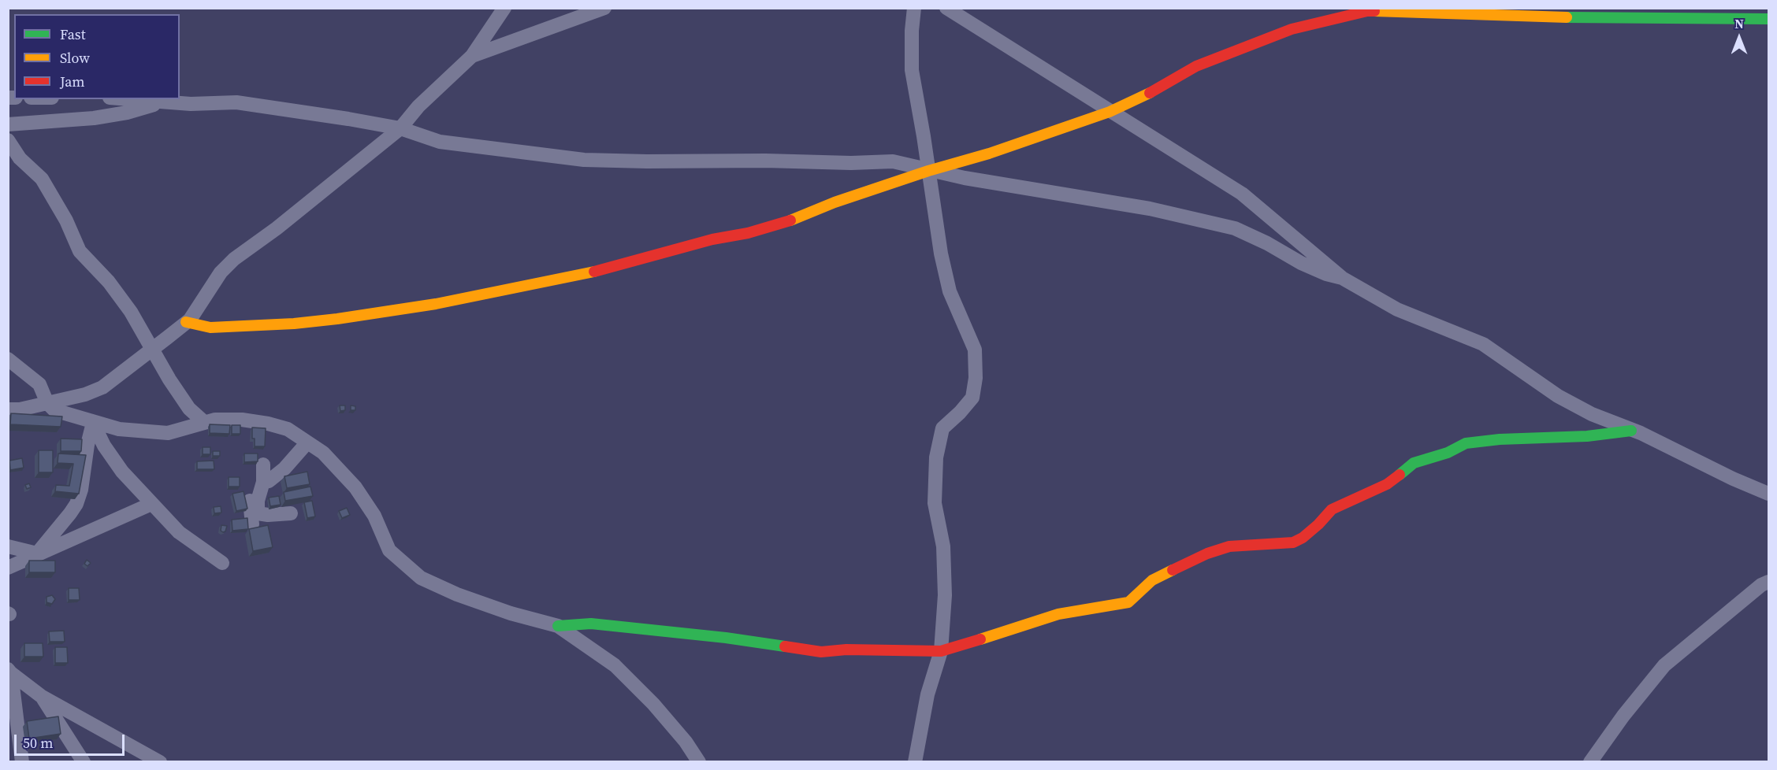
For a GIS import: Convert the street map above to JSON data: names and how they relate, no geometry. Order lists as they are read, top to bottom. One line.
{"legend":["Fast","Slow","Jam"],"scale_bar":"50 m","north":"top"}
